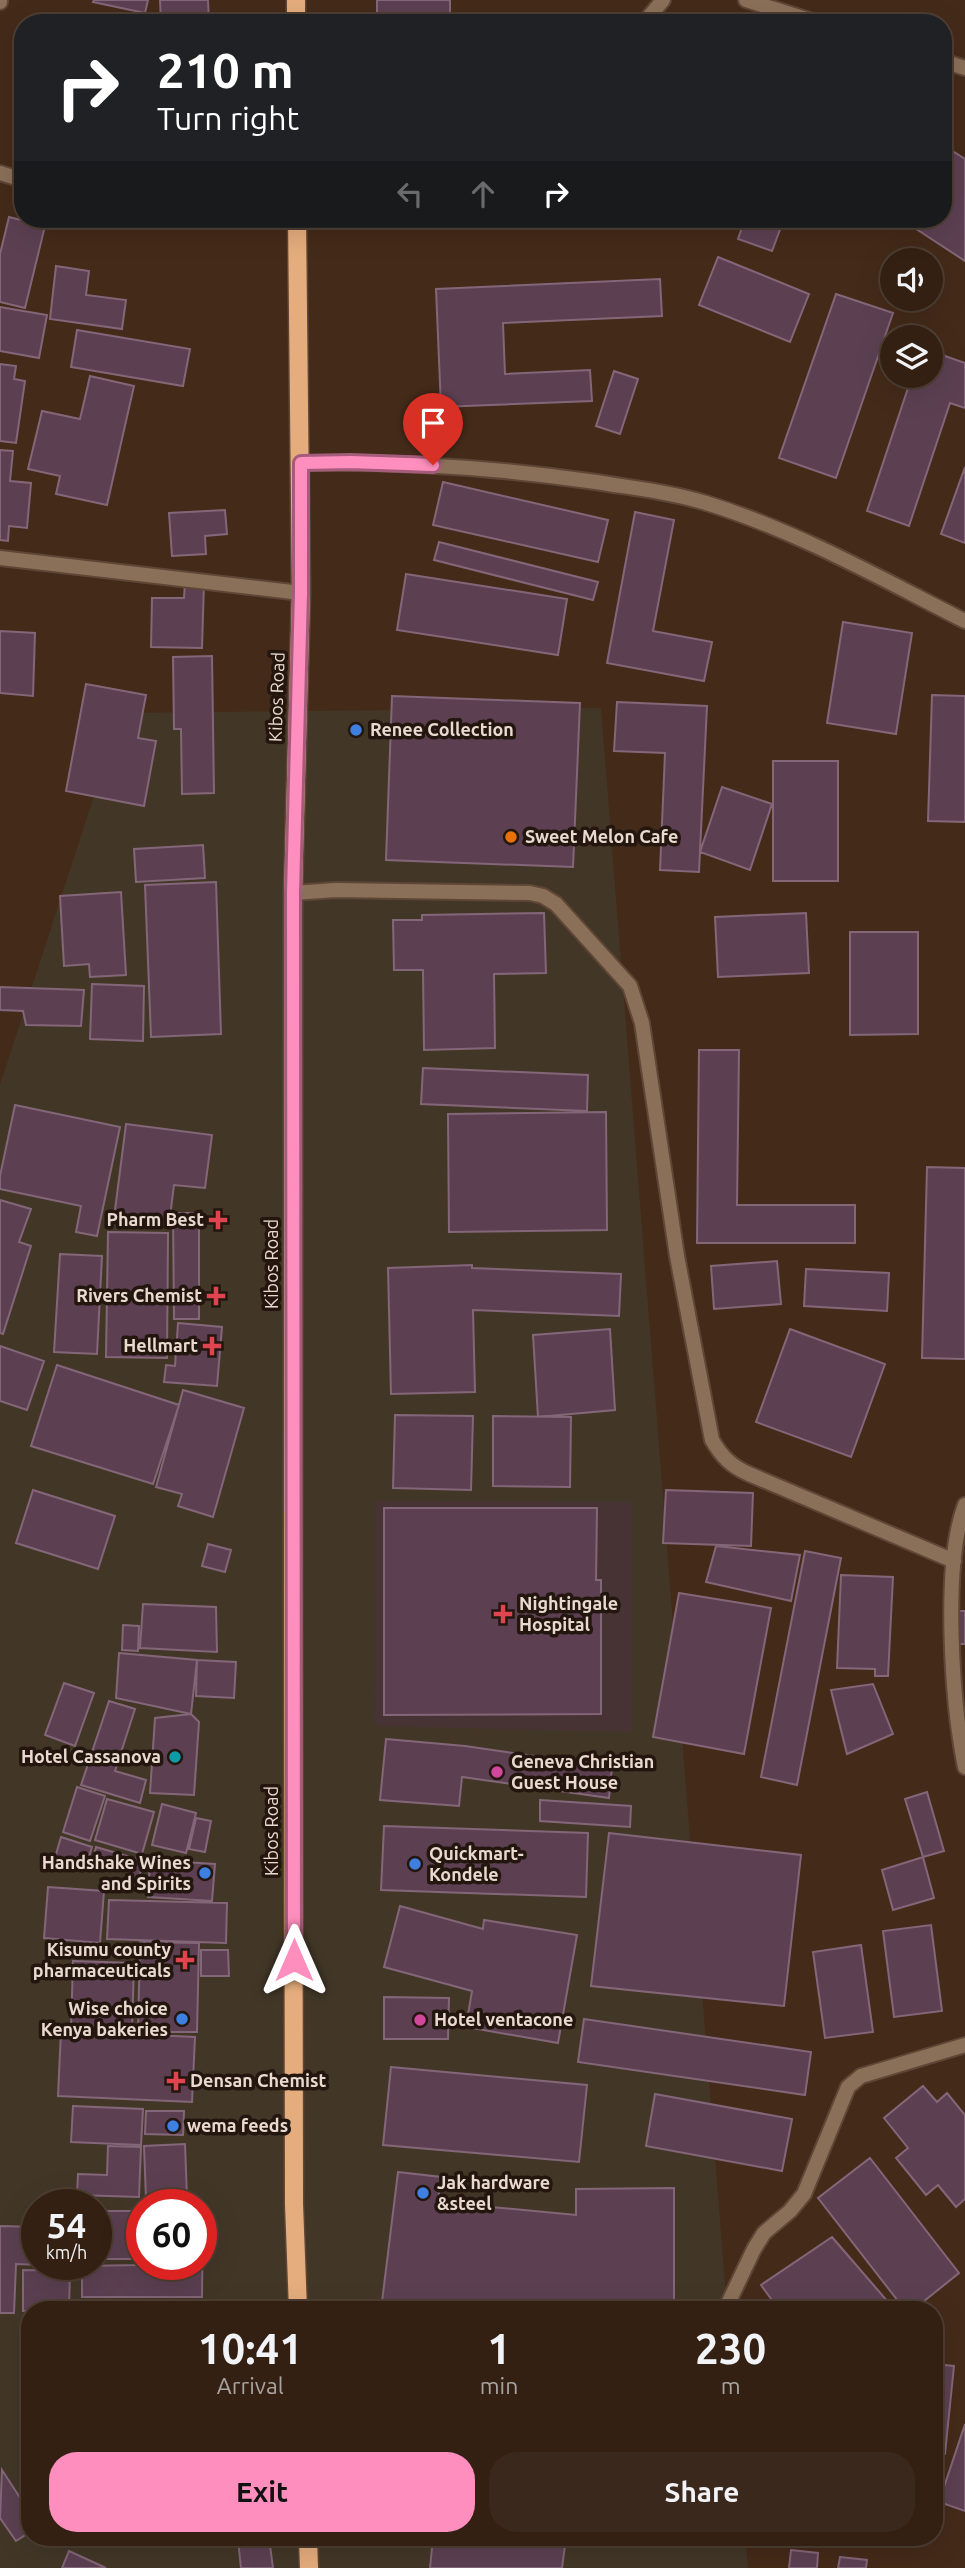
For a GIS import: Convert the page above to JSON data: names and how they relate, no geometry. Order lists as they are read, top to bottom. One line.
{"streets":{"main road":["Kibos Road"]},"places":{"other":["Renee Collection","Sweet Melon Cafe","Hotel Cassanova","Geneva Christian Guest House","Quickmart- Kondele","Handshake Wines and Spirits","Wise choice Kenya bakeries","Hotel ventacone","wema feeds","Jak hardware &steel"],"health":["Pharm Best","Rivers Chemist","Hellmart","Nightingale Hospital","Kisumu county pharmaceuticals","Densan Chemist"]},"page":{"turn":["210 m","Turn right"],"speed":"54 km/h","limit":"60","eta":["10:41","Arrival","1","min","230","m"],"buttons":["Exit","Share"]}}
